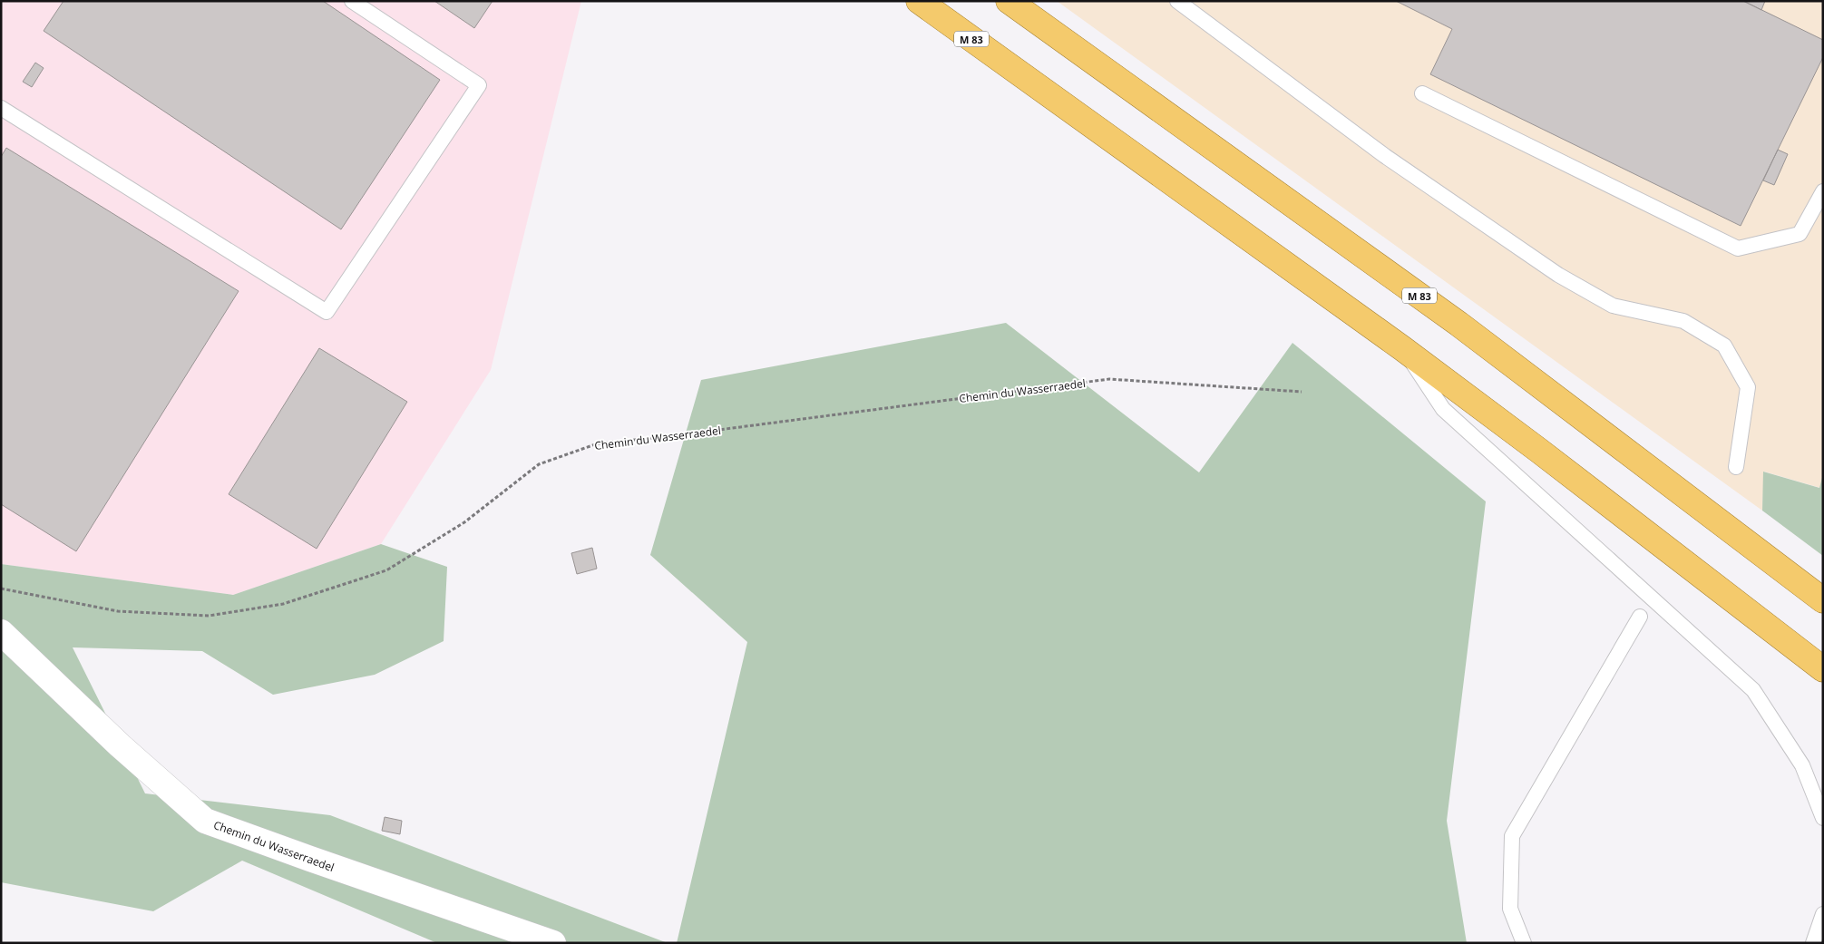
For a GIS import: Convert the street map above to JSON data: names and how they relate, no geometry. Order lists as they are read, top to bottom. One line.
{"streets":{"highway":["M 83"],"street":["Chemin du Wasserraedel"]}}
